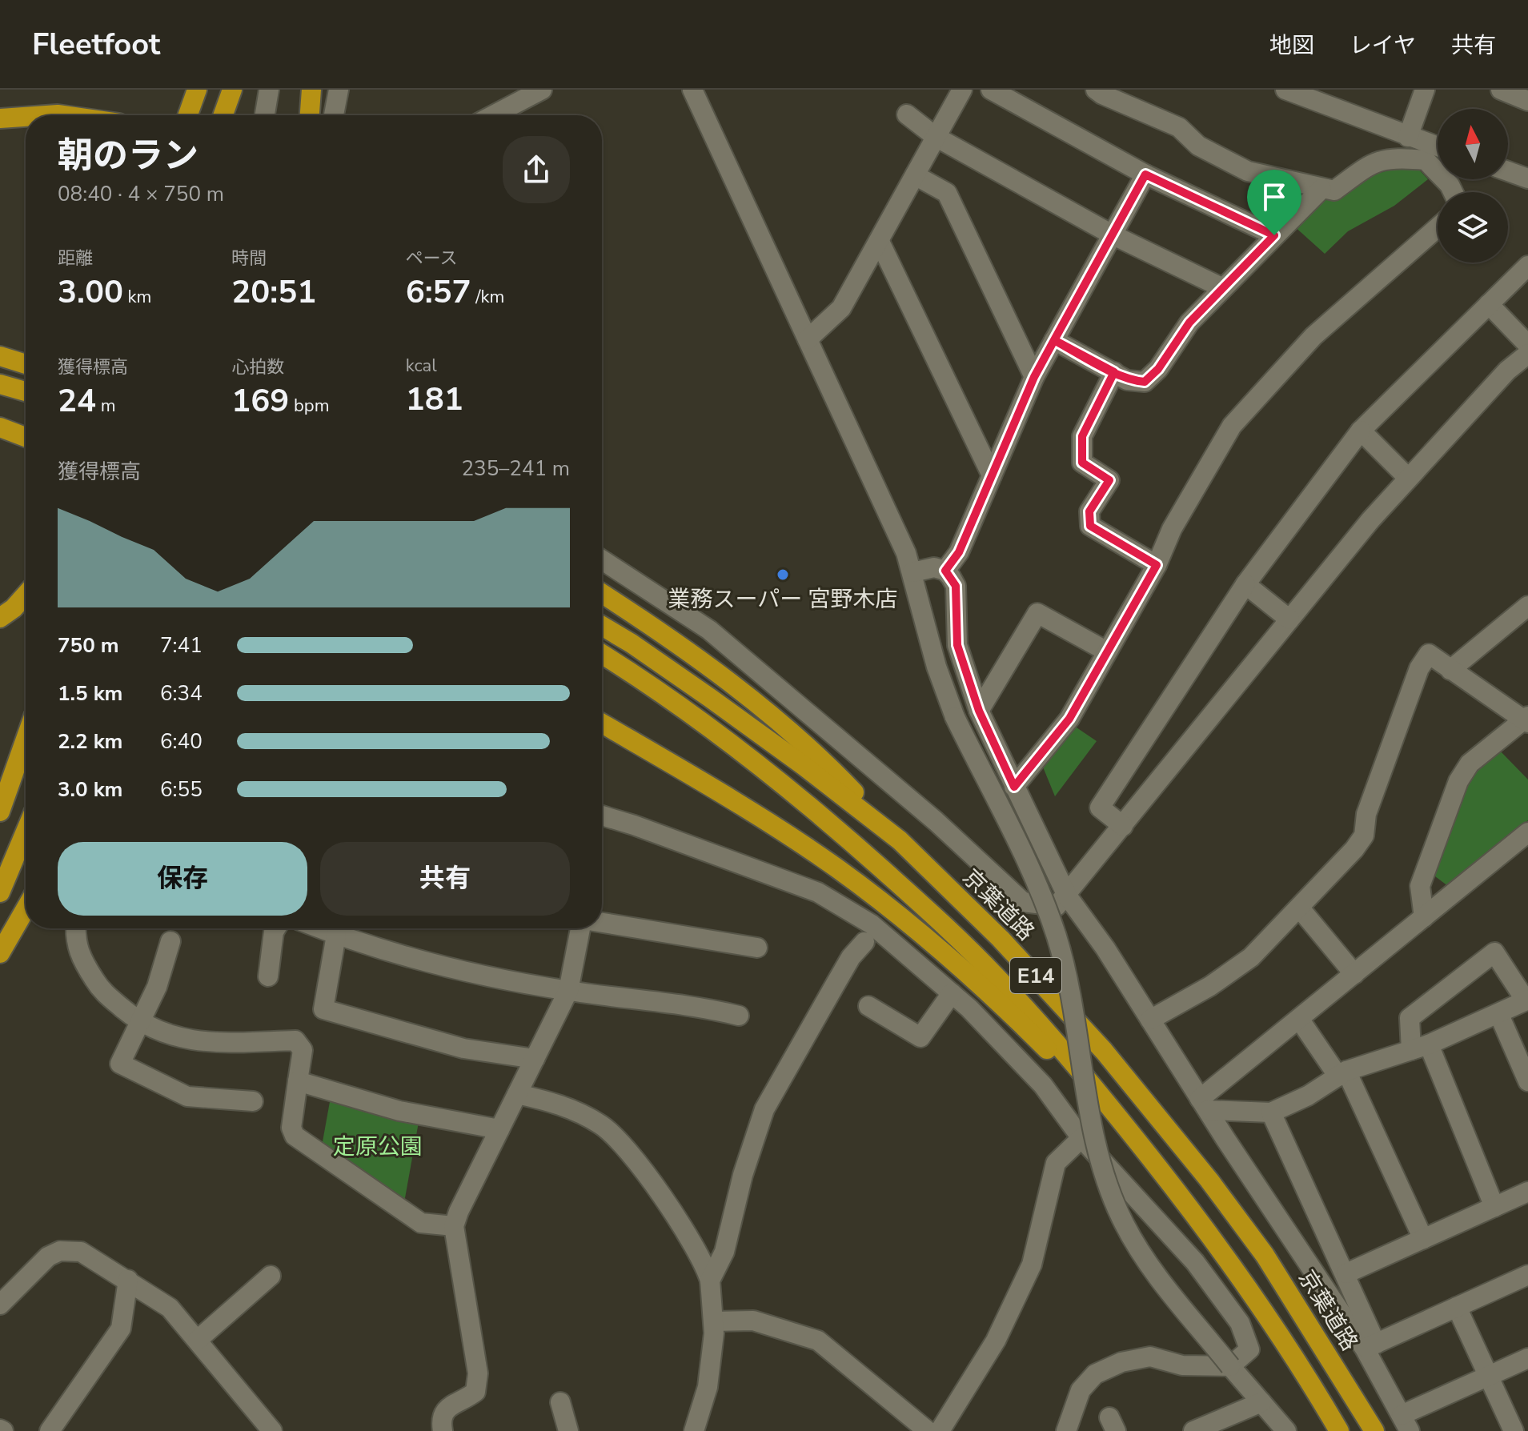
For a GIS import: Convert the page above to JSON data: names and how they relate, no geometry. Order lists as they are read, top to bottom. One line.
{"streets":{"highway":["京葉道路","E14"]},"parks":["定原公園"],"places":["業務スーパー 宮野木店"],"north":"top","page":{"header":"Fleetfoot","nav":["地図","レイヤ","共有"],"heading":["朝のラン","08:40 · 4 × 750 m"],"stats":[["距離","3.00 km"],["時間","20:51"],["ペース","6:57 /km"],["獲得標高","24 m"],["心拍数","169 bpm"],["kcal","181"]],"chart":["獲得標高","235–241 m"],"list":[{"name":"750 m","note":"7:41"},{"name":"1.5 km","note":"6:34"},{"name":"2.2 km","note":"6:40"},{"name":"3.0 km","note":"6:55"}],"buttons":["保存","共有"]}}
